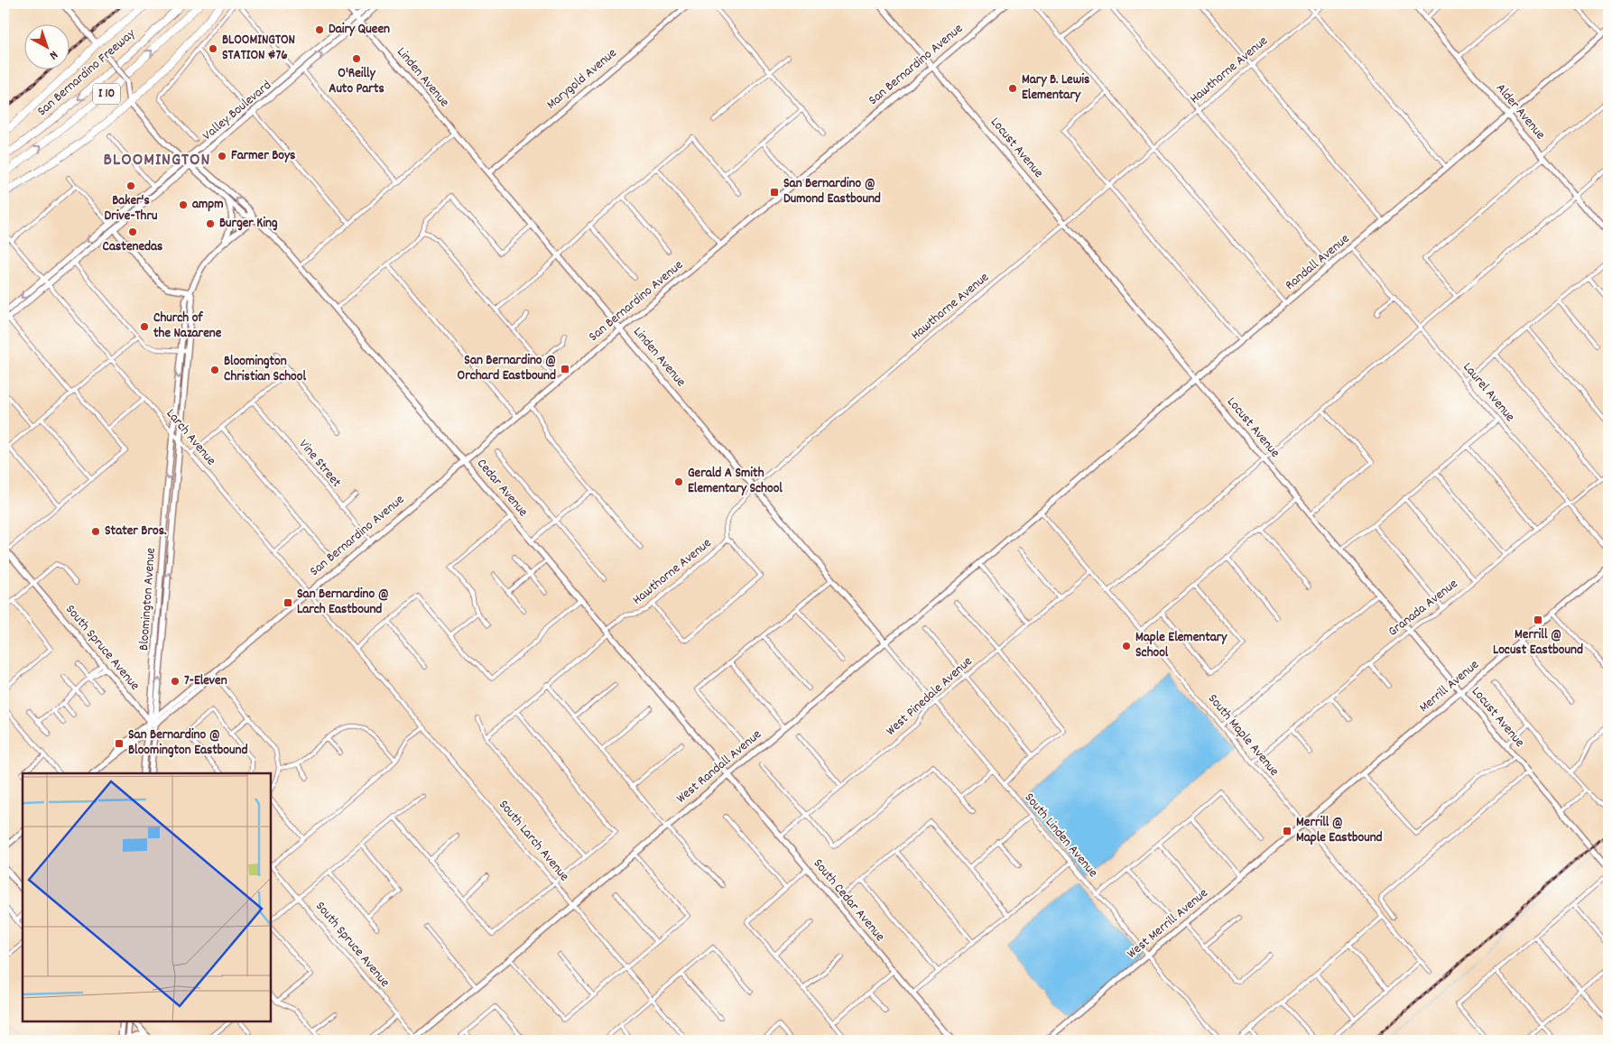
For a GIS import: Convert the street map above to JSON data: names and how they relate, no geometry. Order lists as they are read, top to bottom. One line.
{"streets":{"highway":["San Bernardino Freeway","I 10"],"main road":["San Bernardino Avenue","Linden Avenue","Marygold Avenue","Valley Boulevard","Alder Avenue","Locust Avenue","Randall Avenue","Cedar Avenue","Bloomington Avenue","South Spruce Avenue","Merrill Avenue","West Randall Avenue","South Cedar Avenue","West Merrill Avenue"],"street":["Hawthorne Avenue","Laurel Avenue","Larch Avenue","Vine Street","Granada Avenue","West Pinedale Avenue","South Maple Avenue","South Linden Avenue","South Larch Avenue"]},"crossings":[["San Bernardino Avenue","Linden Avenue"],["San Bernardino Avenue","Locust Avenue"],["San Bernardino Avenue","Larch Avenue"],["San Bernardino Avenue","Vine Street"],["San Bernardino Avenue","Cedar Avenue"],["Hawthorne Avenue","Linden Avenue"],["Hawthorne Avenue","Locust Avenue"],["Hawthorne Avenue","Cedar Avenue"],["Linden Avenue","Marygold Avenue"],["Linden Avenue","Valley Boulevard"],["Linden Avenue","West Randall Avenue"],["Linden Avenue","South Linden Avenue"],["Valley Boulevard","Larch Avenue"],["Valley Boulevard","Cedar Avenue"],["Alder Avenue","Randall Avenue"],["Locust Avenue","Randall Avenue"],["Locust Avenue","Granada Avenue"],["Locust Avenue","Merrill Avenue"],["Randall Avenue","Laurel Avenue"],["Randall Avenue","South Maple Avenue"],["Randall Avenue","West Randall Avenue"],["Laurel Avenue","Granada Avenue"],["Larch Avenue","Bloomington Avenue"],["Larch Avenue","South Larch Avenue"],["Cedar Avenue","Bloomington Avenue"],["Cedar Avenue","West Randall Avenue"],["Cedar Avenue","South Cedar Avenue"],["Bloomington Avenue","South Spruce Avenue"],["Granada Avenue","South Maple Avenue"],["South Spruce Avenue","West Randall Avenue"],["Merrill Avenue","South Maple Avenue"],["Merrill Avenue","West Merrill Avenue"],["West Pinedale Avenue","South Maple Avenue"],["West Pinedale Avenue","South Linden Avenue"],["West Pinedale Avenue","South Cedar Avenue"],["South Maple Avenue","West Randall Avenue"],["South Maple Avenue","West Merrill Avenue"],["West Randall Avenue","South Linden Avenue"],["West Randall Avenue","South Larch Avenue"],["West Randall Avenue","South Cedar Avenue"],["South Linden Avenue","West Merrill Avenue"]],"districts":["BLOOMINGTON"],"places":{"other":["Dairy Queen","BLOOMINGTON STATION #76","O'Reilly Auto Parts","Mary B. Lewis Elementary","Farmer Boys","Baker's Drive-Thru","ampm","Burger King","Castenedas","Church of the Nazarene","Bloomington Christian School","Gerald A Smith Elementary School","Stater Bros.","Maple Elementary School","7-Eleven"],"transit":["San Bernardino @ Dumond Eastbound","San Bernardino @ Orchard Eastbound","San Bernardino @ Larch Eastbound","Merrill @ Locust Eastbound","San Bernardino @ Bloomington Eastbound","Merrill @ Maple Eastbound"]},"north":"bottom right"}
